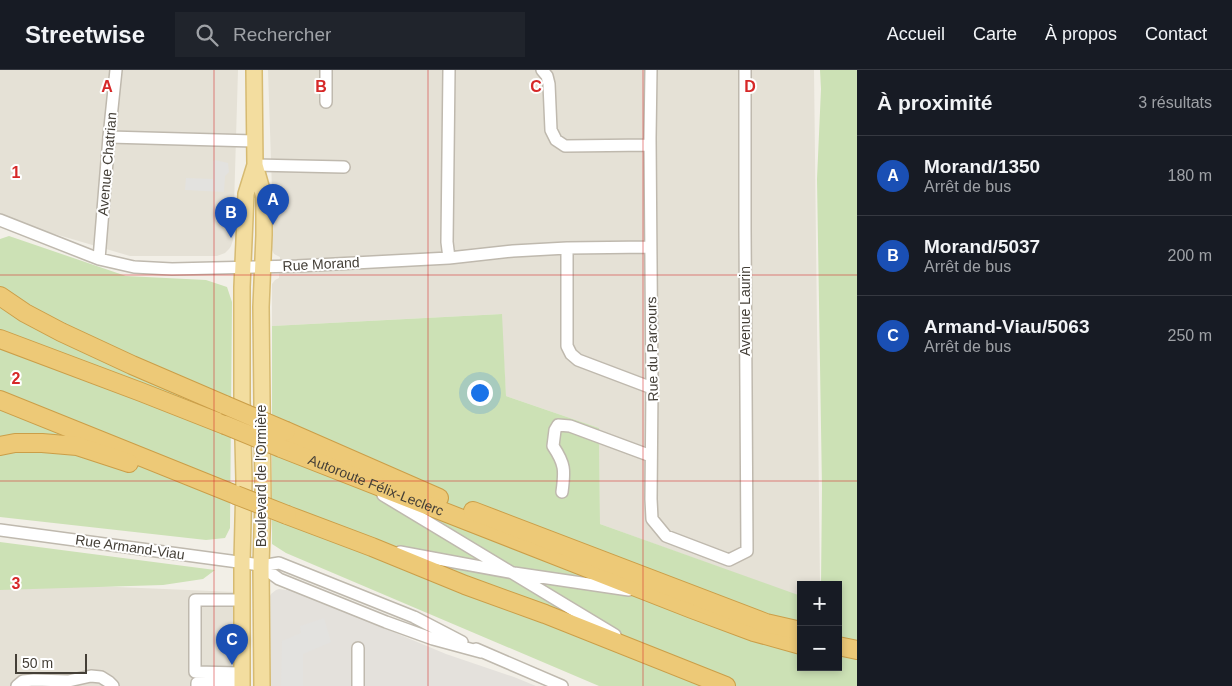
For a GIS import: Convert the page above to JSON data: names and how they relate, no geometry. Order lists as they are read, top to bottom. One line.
{"streets":{"highway":["Autoroute Félix-Leclerc"],"main road":["Boulevard de l'Ormière"],"street":["Avenue Chatrian","Rue Morand","Avenue Laurin","Rue du Parcours","Rue Armand-Viau"]},"crossings":[["Avenue Chatrian","Rue Morand"],["Rue Morand","Rue du Parcours"],["Rue Morand","Boulevard de l'Ormière"],["Avenue Laurin","Rue du Parcours"],["Boulevard de l'Ormière","Rue Armand-Viau"]],"scale_bar":"50 m","page":{"header":"Streetwise","search":"Rechercher","nav":["Accueil","Carte","À propos","Contact"],"heading":["À proximité","3 résultats"],"list":[{"mark":"A","name":"Morand/1350","note":"Arrêt de bus","value":"180 m"},{"mark":"B","name":"Morand/5037","note":"Arrêt de bus","value":"200 m"},{"mark":"C","name":"Armand-Viau/5063","note":"Arrêt de bus","value":"250 m"}],"pins":["A","B","C"],"map_buttons":["+","−"],"scale":"50 m"},"grid":{"columns":["A","B","C","D"],"rows":["1","2","3"]}}
